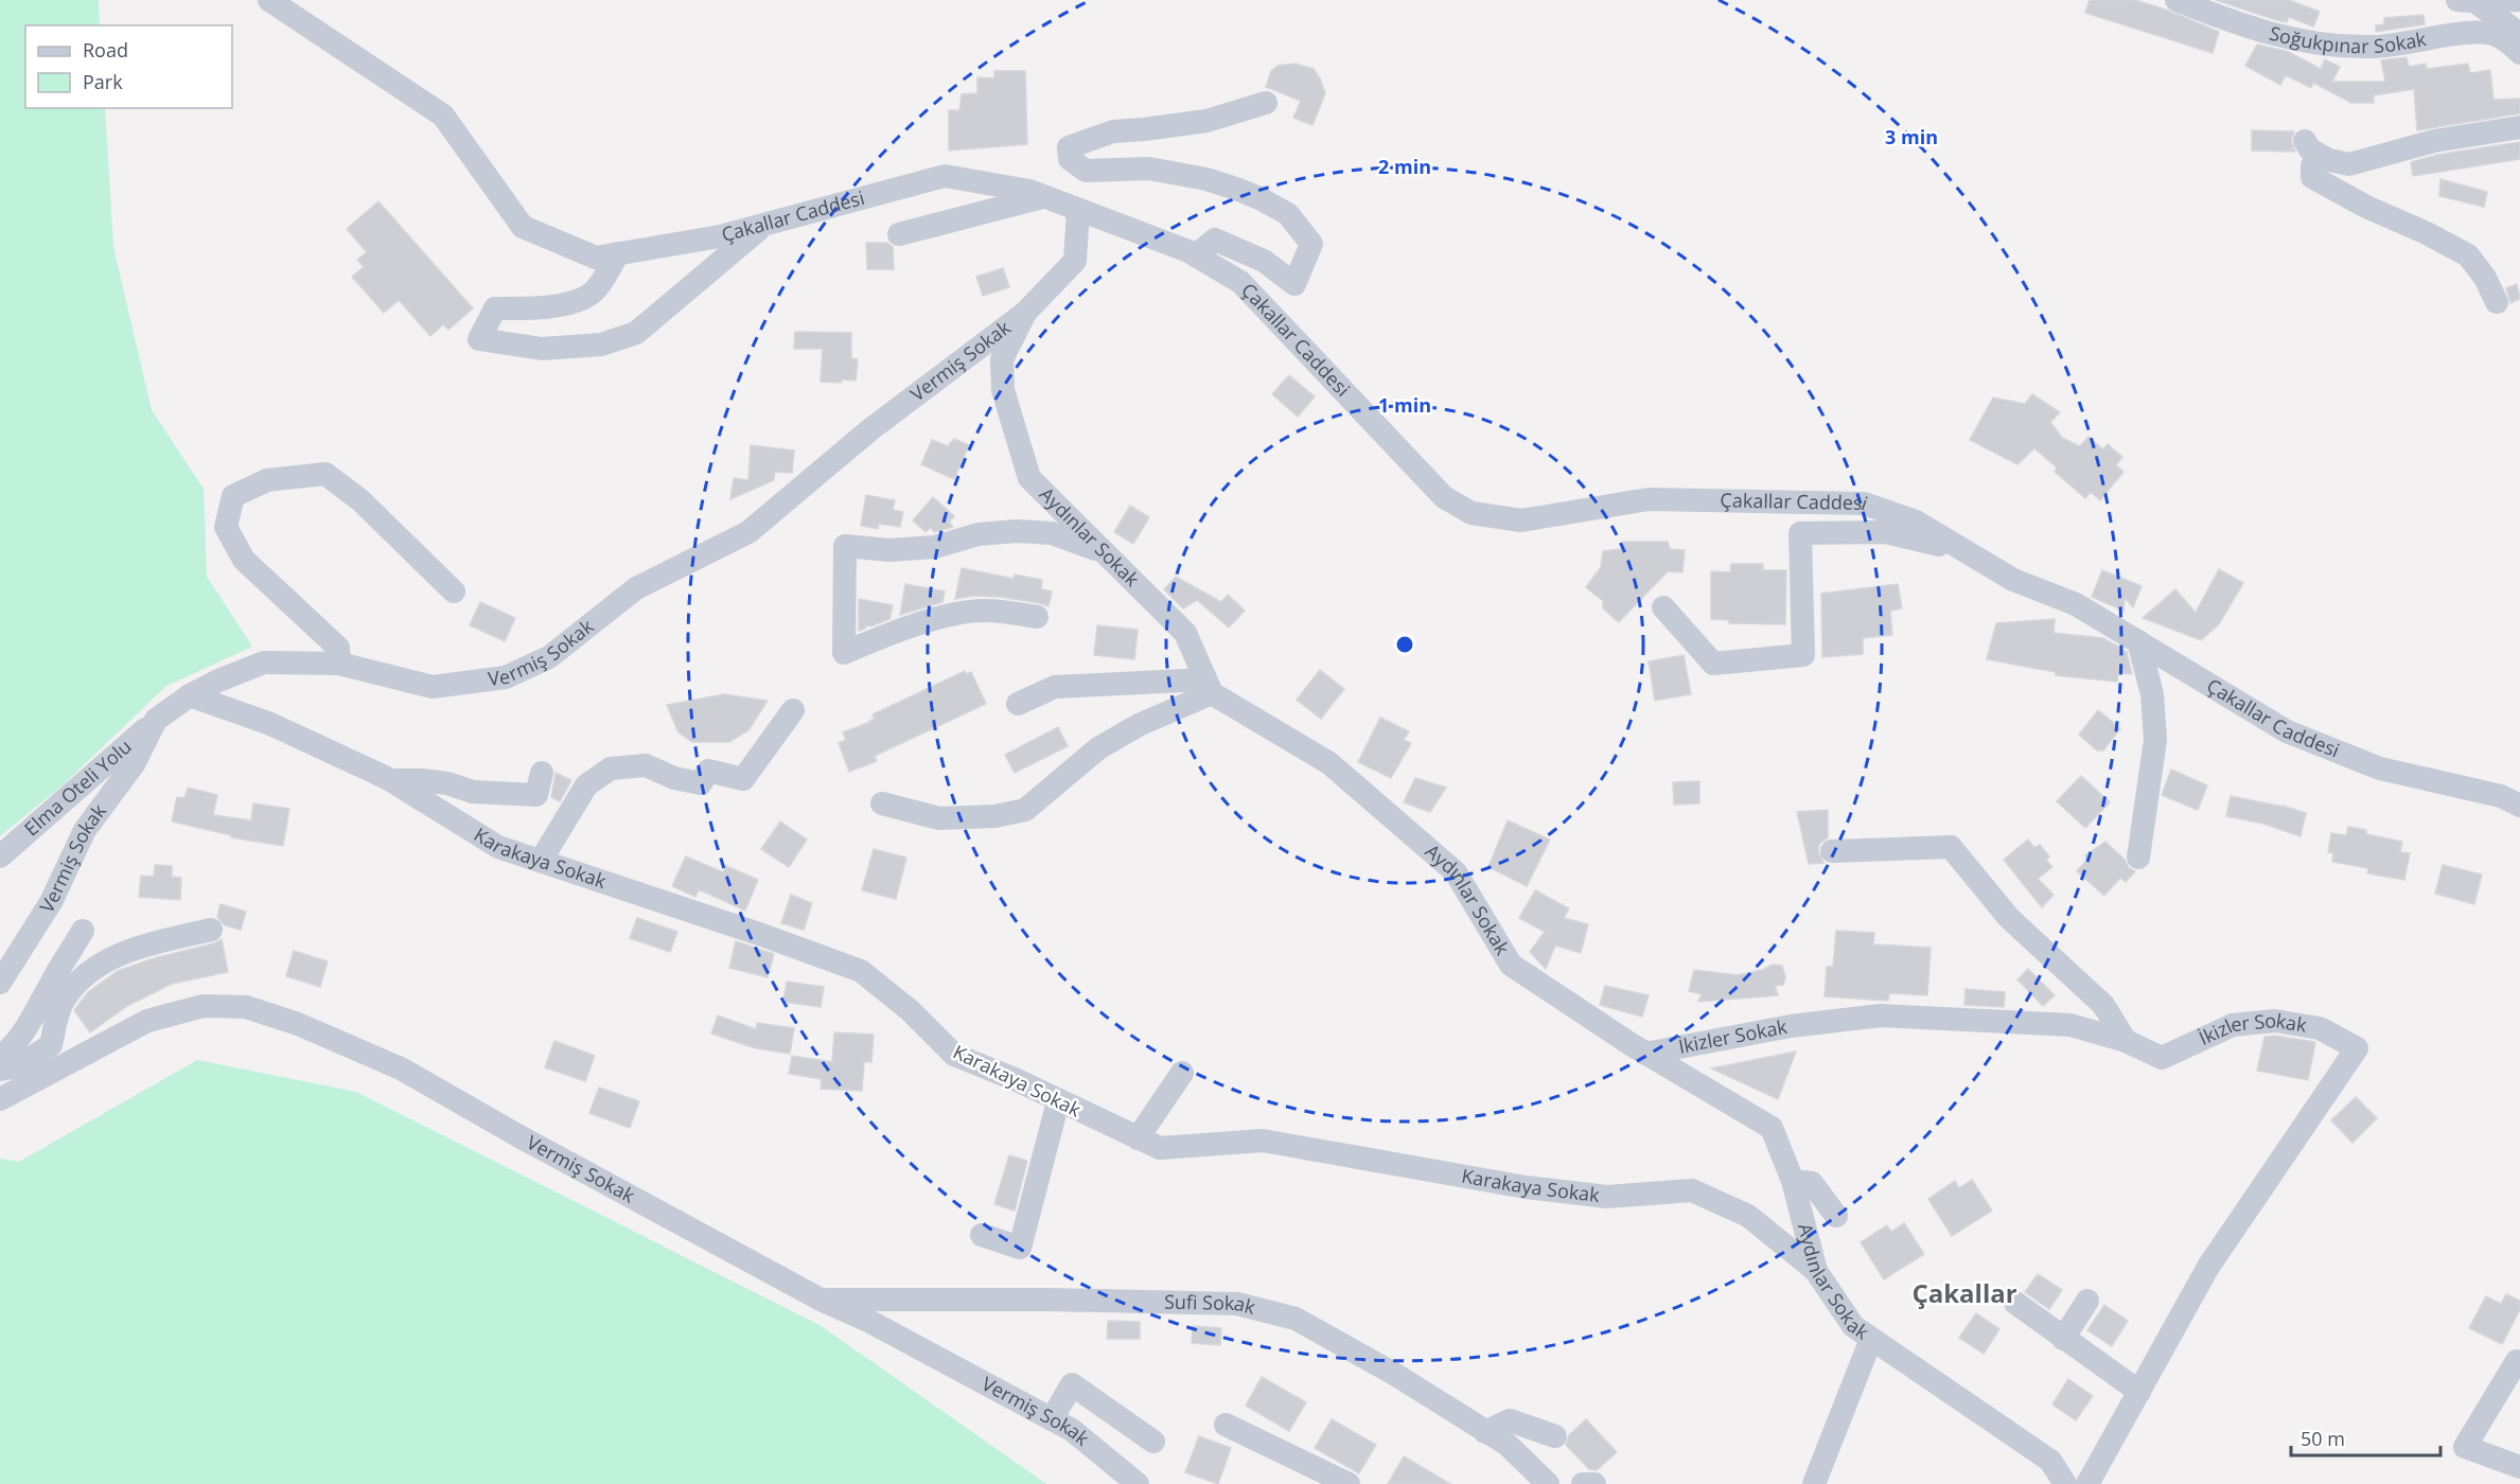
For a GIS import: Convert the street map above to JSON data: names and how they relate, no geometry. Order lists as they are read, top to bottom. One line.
{"streets":{"street":["Soğukpınar Sokak","Çakallar Caddesi","Vermiş Sokak","Aydınlar Sokak","Elma Oteli Yolu","Karakaya Sokak","İkizler Sokak","Sufi Sokak"]},"crossings":[["Çakallar Caddesi","Vermiş Sokak"],["Vermiş Sokak","Aydınlar Sokak"],["Vermiş Sokak","Elma Oteli Yolu"],["Vermiş Sokak","Karakaya Sokak"],["Vermiş Sokak","Sufi Sokak"],["Aydınlar Sokak","Karakaya Sokak"],["Aydınlar Sokak","İkizler Sokak"]],"districts":["Çakallar"],"legend":["Road","Park"],"scale_bar":"50 m","rings":["3 min","2 min","1 min"]}
